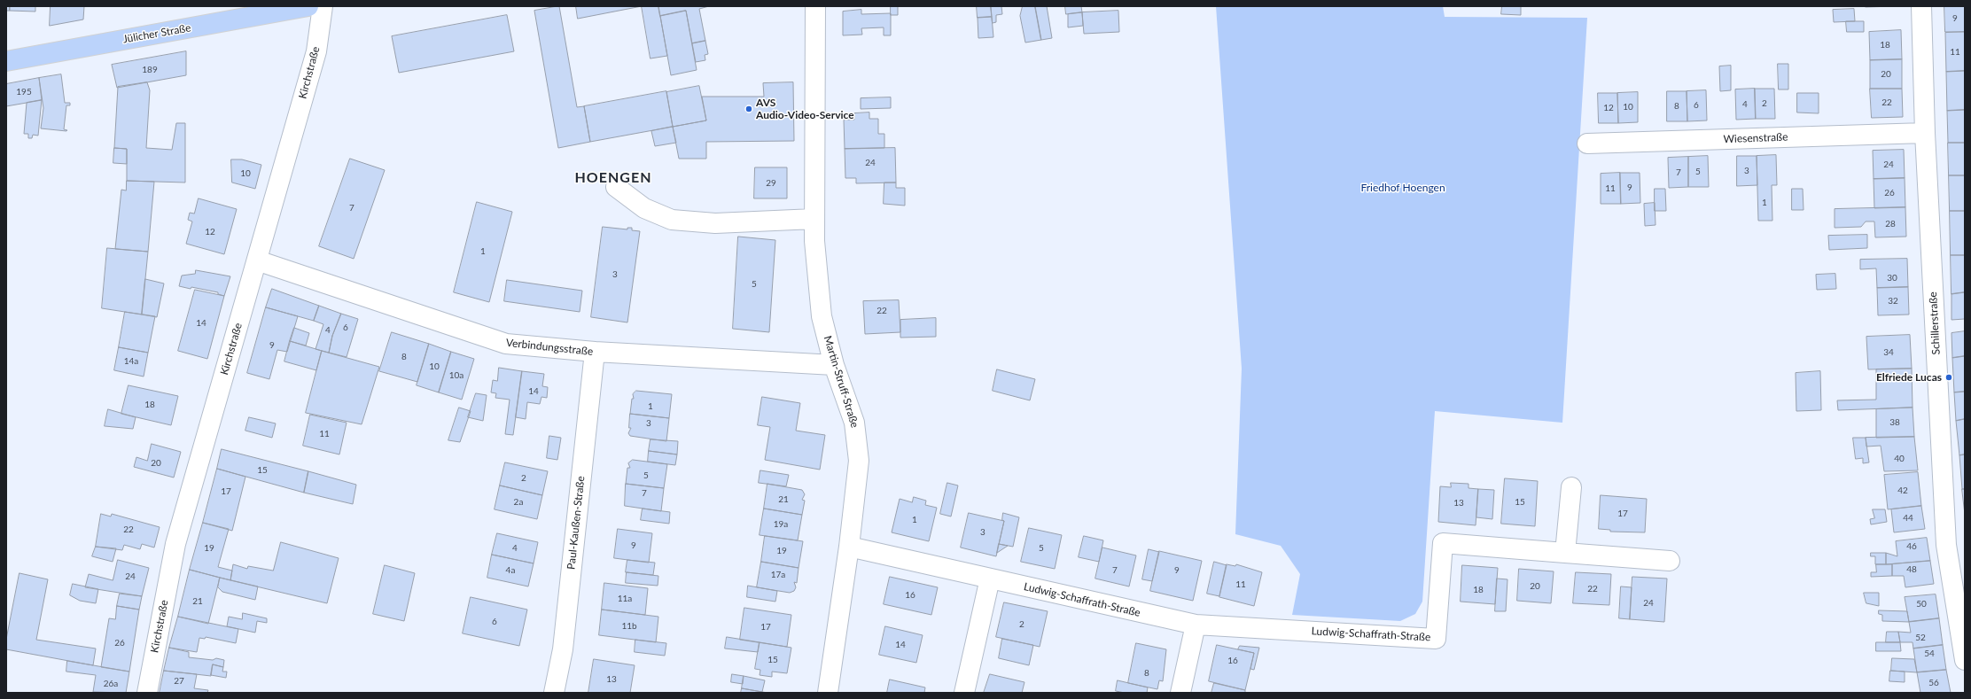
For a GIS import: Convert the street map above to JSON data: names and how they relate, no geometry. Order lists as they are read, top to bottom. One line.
{"streets":{"main road":["Jülicher Straße"],"street":["Kirchstraße","Wiesenstraße","Schillerstraße","Verbindungsstraße","Martin-Struff-Straße","Paul-Kaußen-Straße","Ludwig-Schaffrath-Straße"]},"crossings":[["Kirchstraße","Verbindungsstraße"],["Wiesenstraße","Schillerstraße"],["Verbindungsstraße","Martin-Struff-Straße"],["Verbindungsstraße","Paul-Kaußen-Straße"],["Martin-Struff-Straße","Ludwig-Schaffrath-Straße"]],"districts":["HOENGEN"],"parks":["Friedhof Hoengen"],"places":["AVS Audio-Video-Service","Elfriede Lucas"],"house_numbers":["9","18","11","189","20","195","22","2","4","6","8","10","12","24","24","3","5","7","10","29","9","11","26","1","7","28","12","1","3","30","5","32","22","14","6","4","9","34","8","14a","10","10a","14","18","1","38","3","11","40","20","15","5","2","42","17","7","21","2a","15","13","17","44","1","19a","22","3","9","46","19","4","5","19","48","4a","7","9","17a","24","11","20","22","18","16","11a","21","24","50","6","2","11b","17","52","26","14","54","15","16","8","13","27","56","26a"]}
